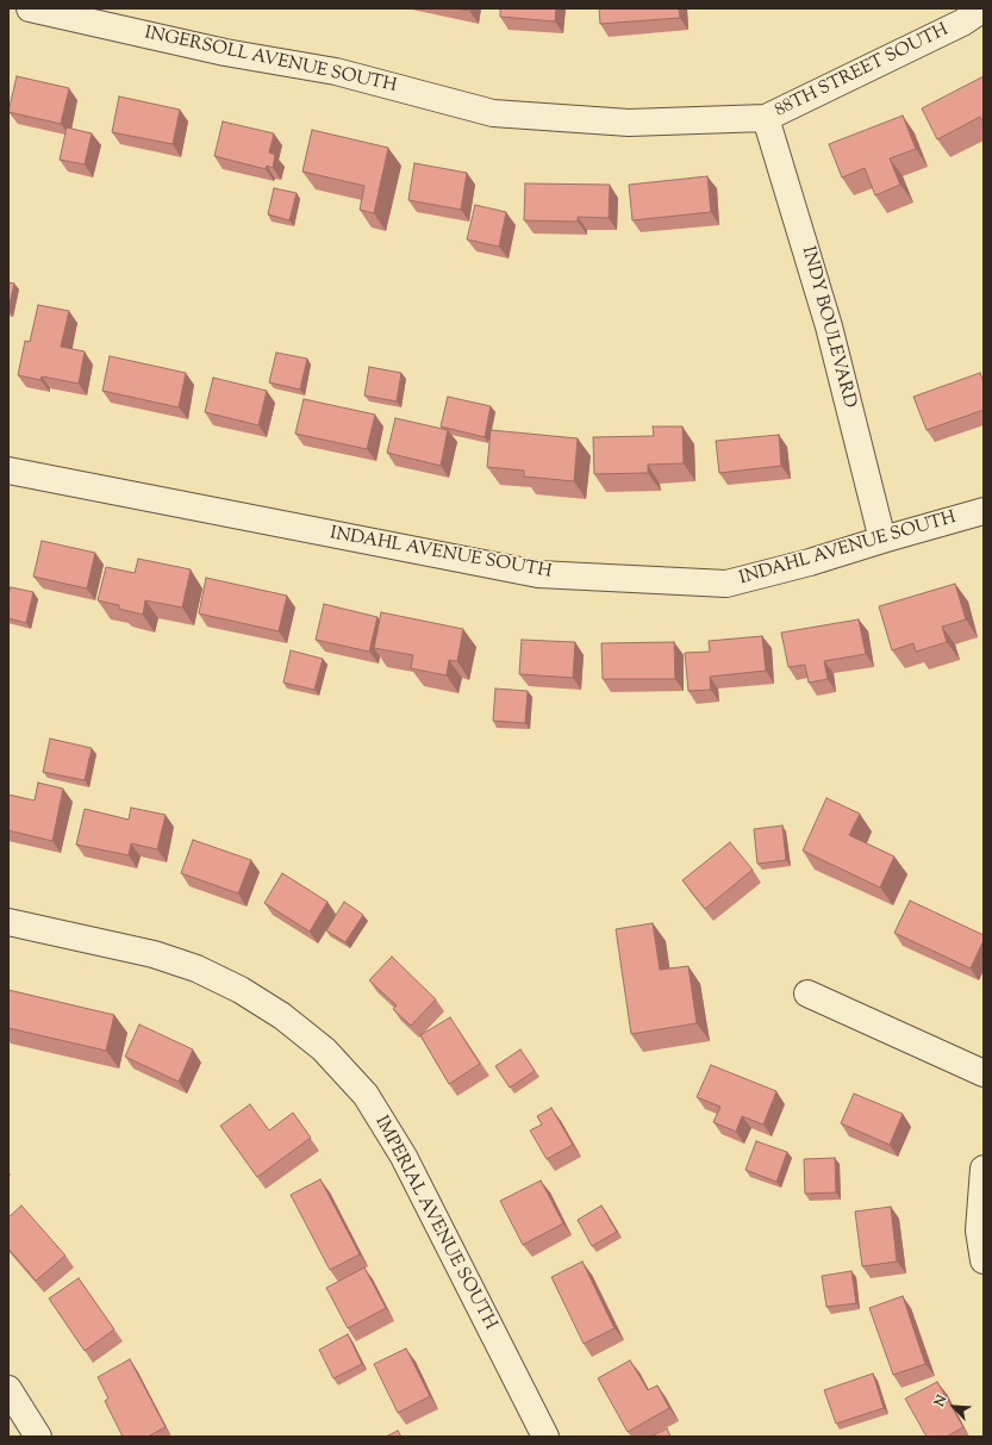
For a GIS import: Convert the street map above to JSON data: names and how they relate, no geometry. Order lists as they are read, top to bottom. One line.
{"streets":{"street":["INGERSOLL AVENUE SOUTH","88TH STREET SOUTH","INDY BOULEVARD","INDAHL AVENUE SOUTH","IMPERIAL AVENUE SOUTH"]},"crossings":[["INGERSOLL AVENUE SOUTH","88TH STREET SOUTH"],["INGERSOLL AVENUE SOUTH","INDY BOULEVARD"],["88TH STREET SOUTH","INDY BOULEVARD"],["INDY BOULEVARD","INDAHL AVENUE SOUTH"]],"north":"top left"}
